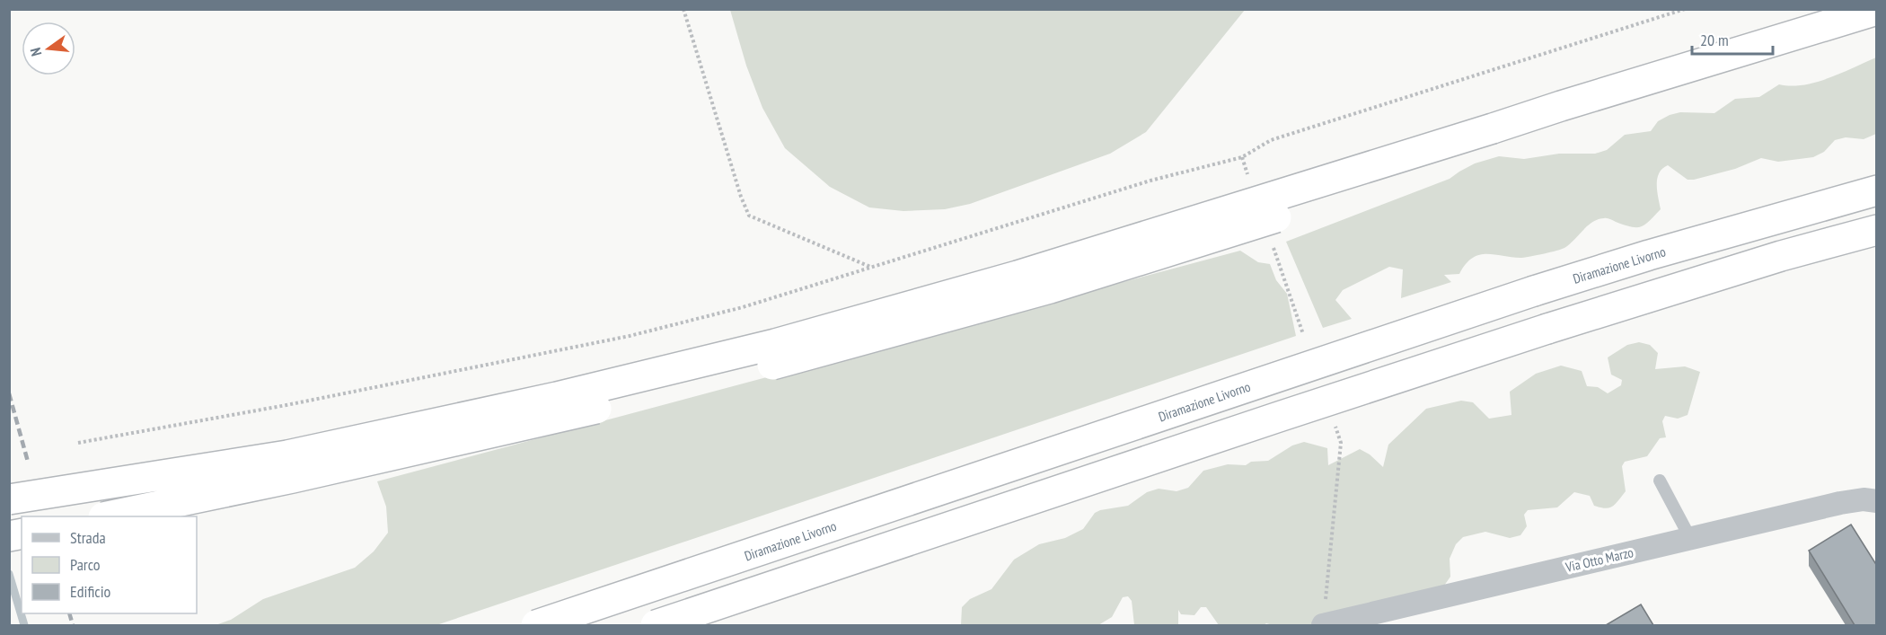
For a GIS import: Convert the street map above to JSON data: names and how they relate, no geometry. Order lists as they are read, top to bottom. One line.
{"streets":{"highway":["Diramazione Livorno"],"street":["Via Otto Marzo"]},"legend":["Strada","Parco","Edificio"],"scale_bar":"20 m","north":"left"}
